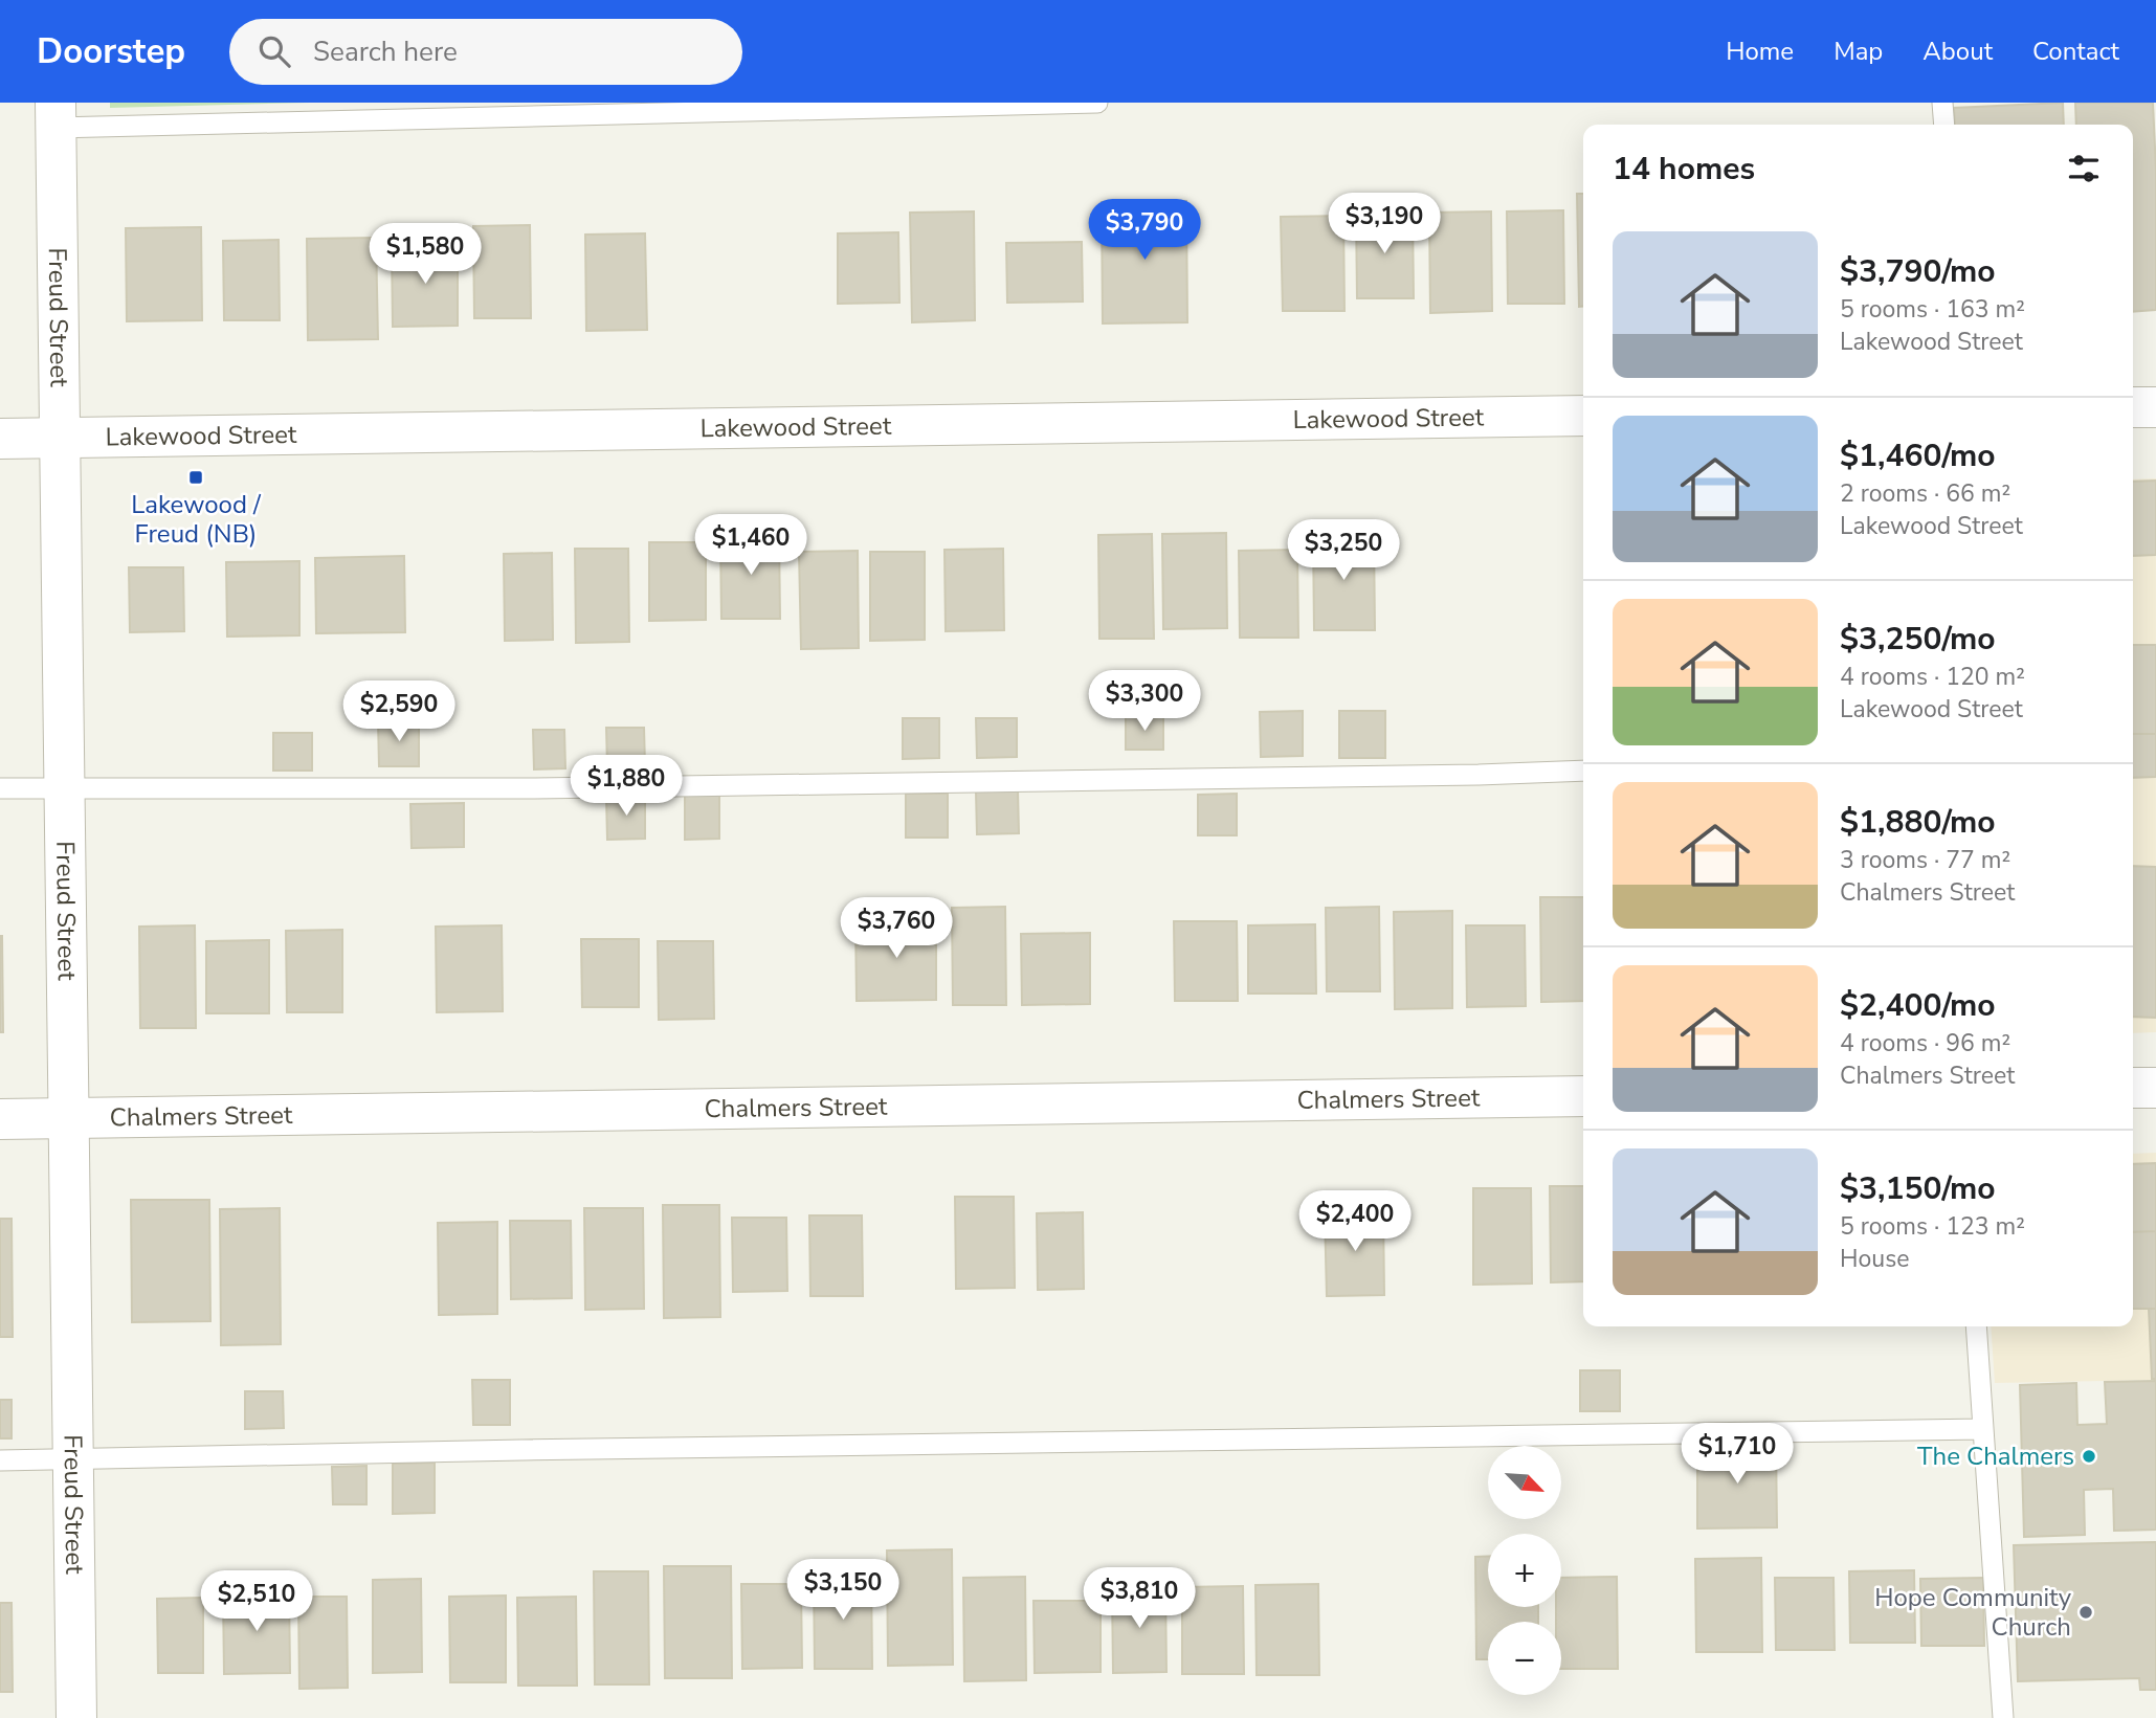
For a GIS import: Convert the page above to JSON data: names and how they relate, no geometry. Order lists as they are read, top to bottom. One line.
{"streets":{"street":["Freud Street","Lakewood Street","Chalmers Street"]},"crossings":[["Freud Street","Lakewood Street"],["Freud Street","Chalmers Street"]],"places":{"transit":["Lakewood / Freud (NB)"],"other":["The Chalmers","Hope Community Church"]},"north":"bottom right","page":{"header":"Doorstep","search":"Search here","nav":["Home","Map","About","Contact"],"heading":"14 homes","price":["$3,190","$3,790","$1,580","$1,460","$3,250","$3,300","$2,590","$1,880","$3,760","$2,400","$1,710","$3,150","$3,810","$2,510"],"list":[{"name":"$3,790/mo","note":"5 rooms · 163 m² · Lakewood Street"},{"name":"$1,460/mo","note":"2 rooms · 66 m² · Lakewood Street"},{"name":"$3,250/mo","note":"4 rooms · 120 m² · Lakewood Street"},{"name":"$1,880/mo","note":"3 rooms · 77 m² · Chalmers Street"},{"name":"$2,400/mo","note":"4 rooms · 96 m² · Chalmers Street"},{"name":"$3,150/mo","note":"5 rooms · 123 m² · House"}],"map_buttons":["+","−"]}}
